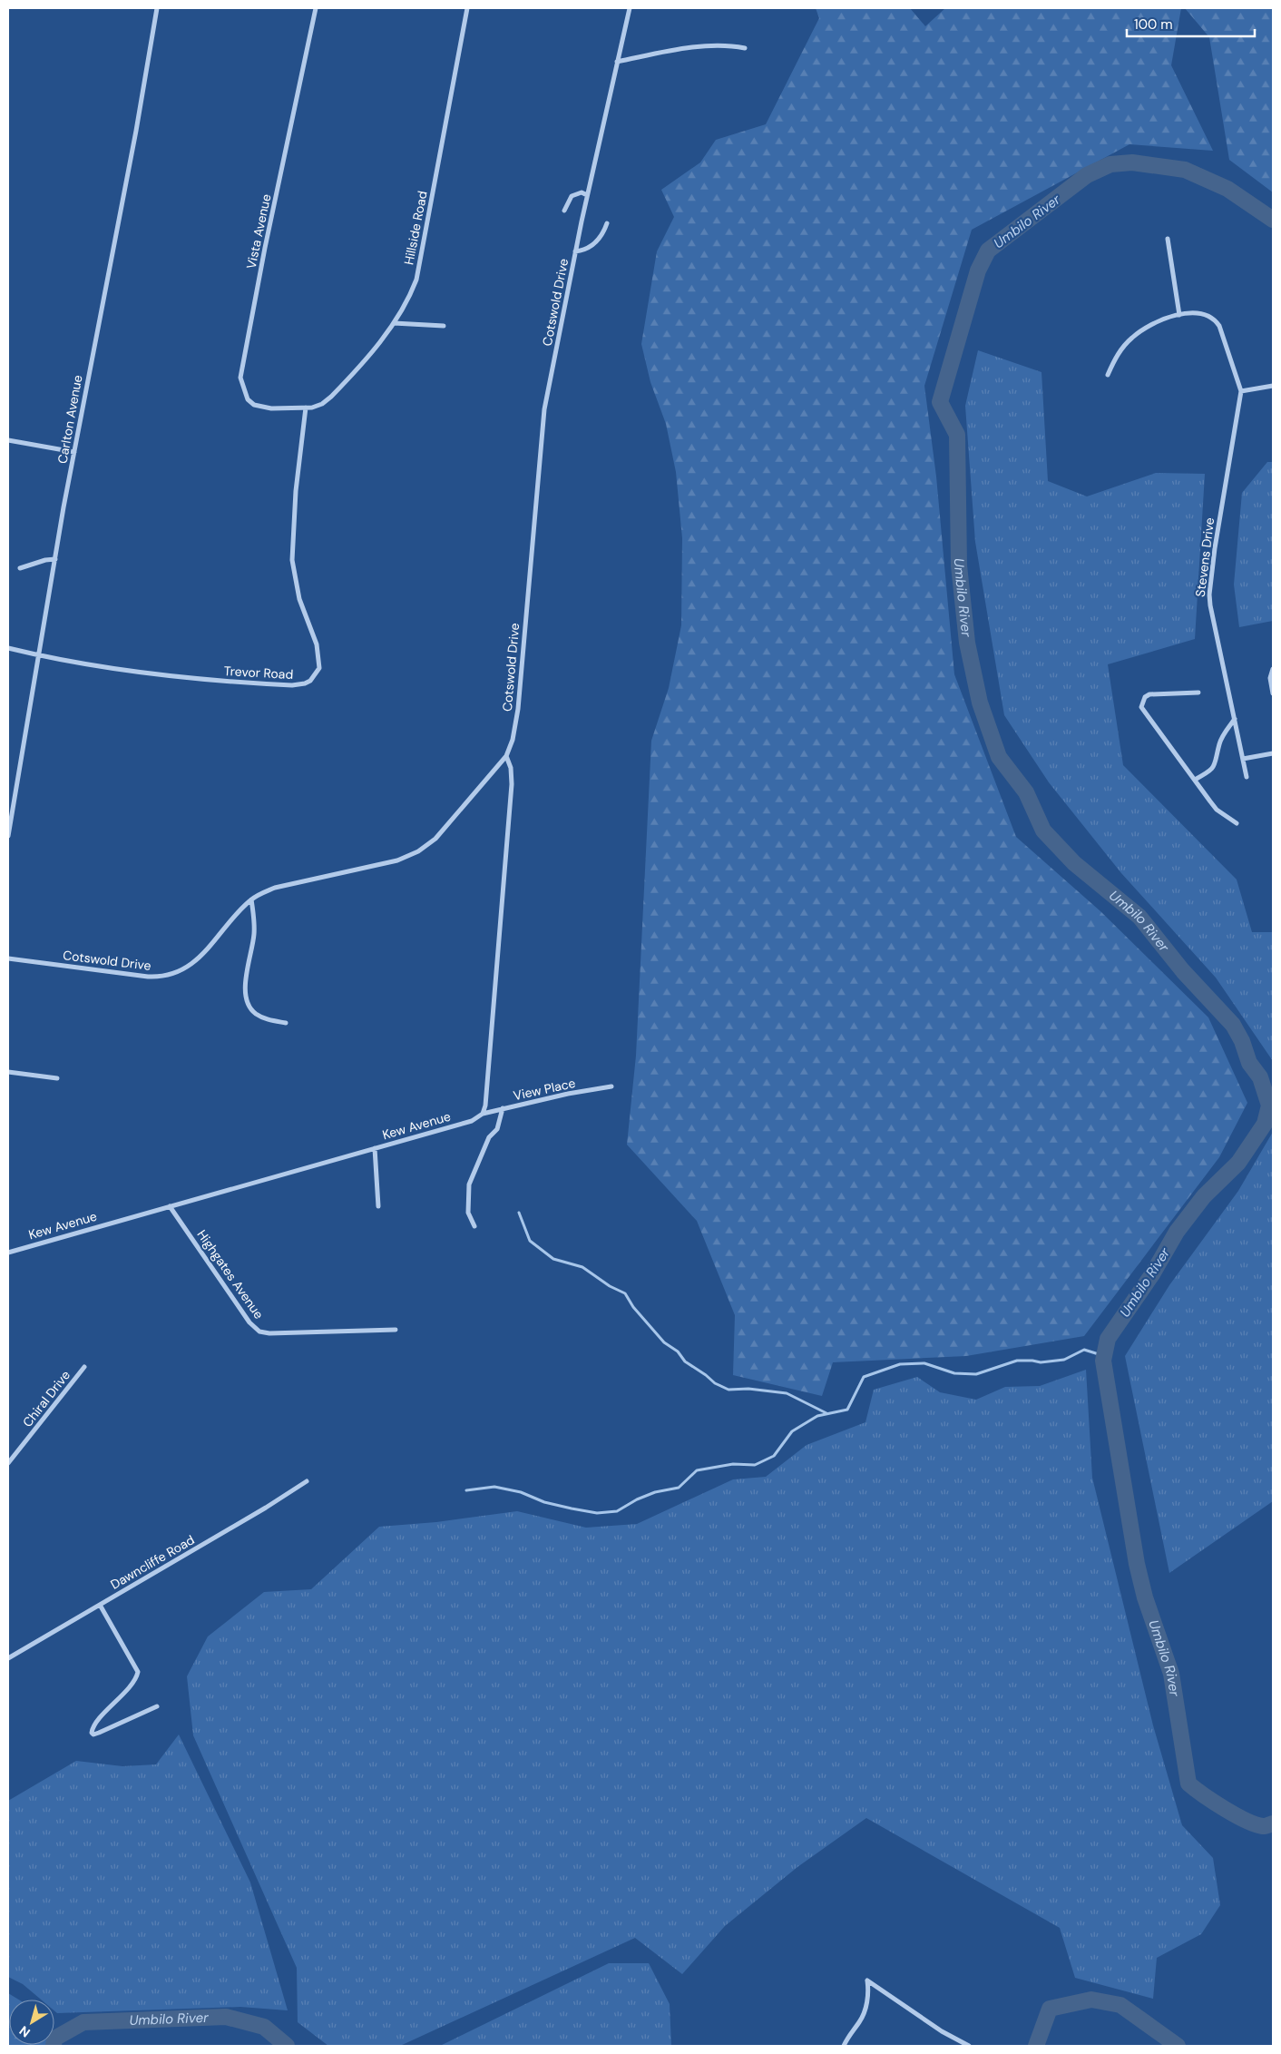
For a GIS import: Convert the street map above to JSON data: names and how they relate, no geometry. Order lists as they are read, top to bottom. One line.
{"streets":{"street":["Hillside Road","Vista Avenue","Cotswold Drive","Carlton Avenue","Stevens Drive","Trevor Road","View Place","Kew Avenue","Highgates Avenue","Chiral Drive","Dawncliffe Road"]},"crossings":[["Hillside Road","Vista Avenue"],["Hillside Road","Trevor Road"],["Vista Avenue","Trevor Road"],["Carlton Avenue","Trevor Road"],["View Place","Kew Avenue"],["Kew Avenue","Highgates Avenue"]],"water":["Umbilo River"],"scale_bar":"100 m","north":"bottom left"}
